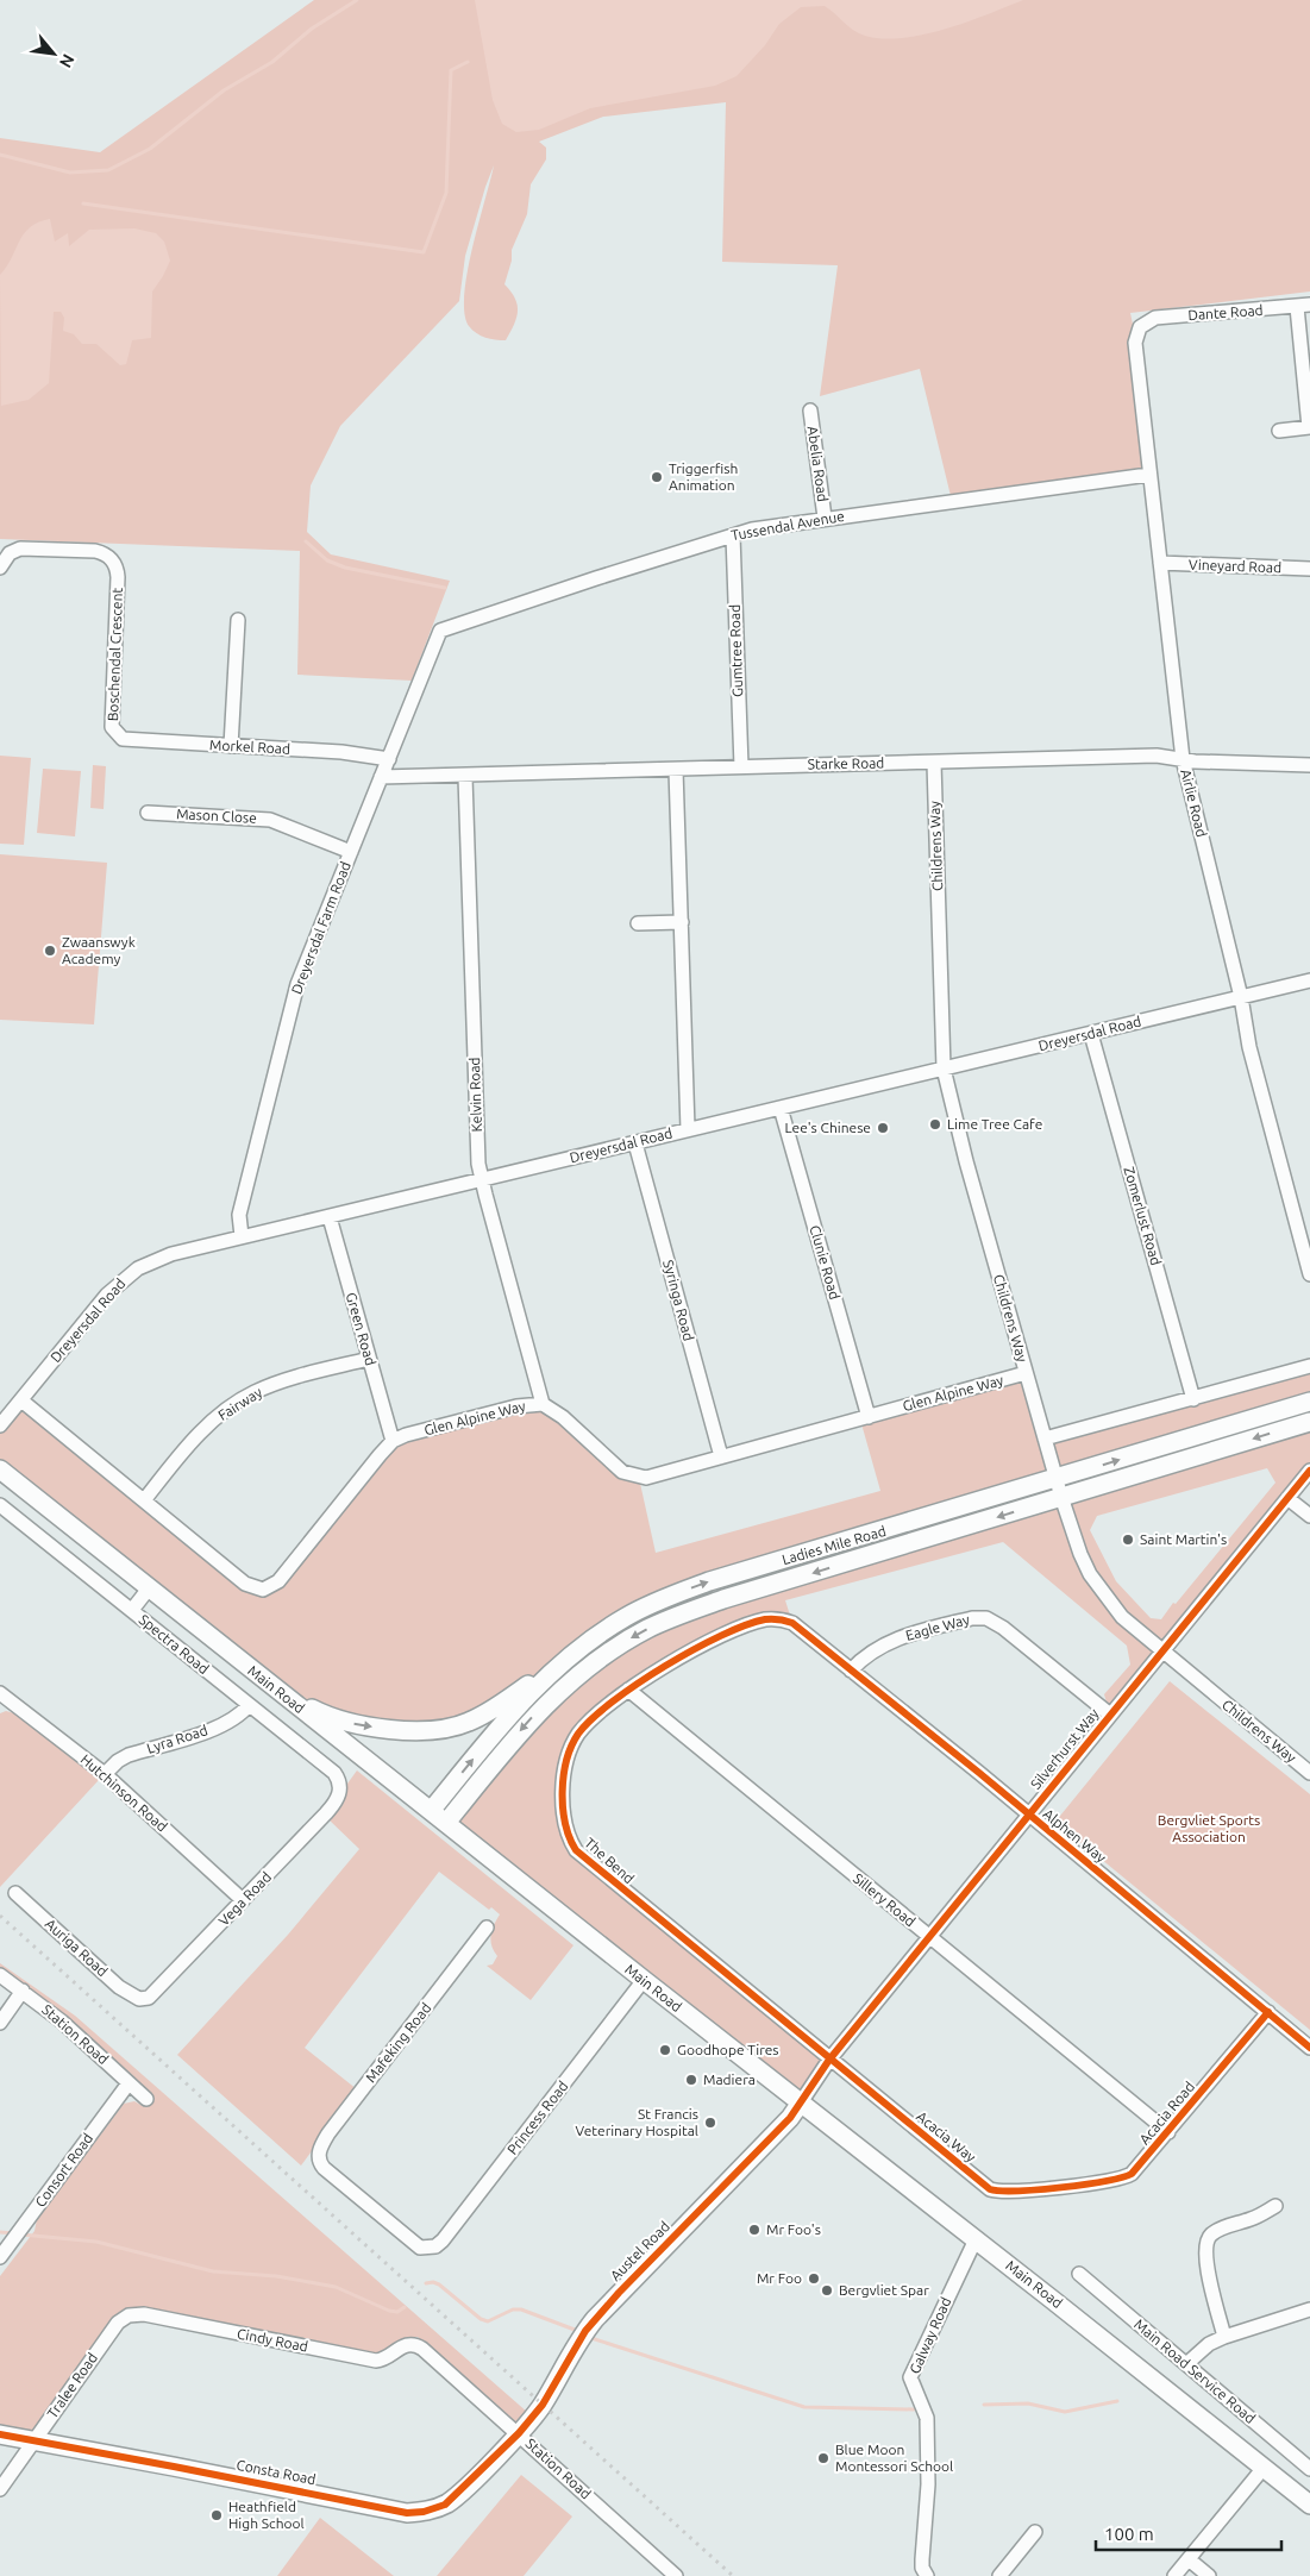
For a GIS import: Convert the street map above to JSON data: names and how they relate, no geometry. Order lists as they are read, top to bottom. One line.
{"streets":{"main road":["Ladies Mile Road","Main Road","Austel Road","Consta Road"],"street":["Dante Road","Abelia Road","Tussendal Avenue","Vineyard Road","Gumtree Road","Boschendal Crescent","Morkel Road","Starke Road","Airlie Road","Mason Close","Childrens Way","Dreyersdal Farm Road","Dreyersdal Road","Kelvin Road","Zomerlust Road","Clunie Road","Syringa Road","Green Road","Glen Alpine Way","Fairway","Eagle Way","Spectra Road","Lyra Road","Silverhurst Way","Hutchinson Road","Alphen Way","The Bend","Vega Road","Sillery Road","Auriga Road","Station Road","Mafeking Road","Acacia Road","Princess Road","Acacia Way","Consort Road","Galway Road","Cindy Road","Main Road Service Road","Tralee Road"]},"crossings":[["Dante Road","Airlie Road"],["Abelia Road","Tussendal Avenue"],["Tussendal Avenue","Gumtree Road"],["Tussendal Avenue","Airlie Road"],["Tussendal Avenue","Dreyersdal Farm Road"],["Vineyard Road","Airlie Road"],["Gumtree Road","Starke Road"],["Boschendal Crescent","Morkel Road"],["Morkel Road","Dreyersdal Farm Road"],["Starke Road","Airlie Road"],["Starke Road","Childrens Way"],["Starke Road","Dreyersdal Farm Road"],["Starke Road","Kelvin Road"],["Airlie Road","Dreyersdal Road"],["Mason Close","Dreyersdal Farm Road"],["Childrens Way","Dreyersdal Road"],["Childrens Way","Glen Alpine Way"],["Childrens Way","Ladies Mile Road"],["Childrens Way","Silverhurst Way"],["Dreyersdal Farm Road","Dreyersdal Road"],["Dreyersdal Road","Kelvin Road"],["Dreyersdal Road","Zomerlust Road"],["Dreyersdal Road","Clunie Road"],["Dreyersdal Road","Syringa Road"],["Dreyersdal Road","Green Road"],["Kelvin Road","Glen Alpine Way"],["Clunie Road","Glen Alpine Way"],["Syringa Road","Glen Alpine Way"],["Green Road","Glen Alpine Way"],["Green Road","Fairway"],["Ladies Mile Road","Main Road"],["Eagle Way","Silverhurst Way"],["Eagle Way","Alphen Way"],["Spectra Road","Lyra Road"],["Spectra Road","Vega Road"],["Main Road","Silverhurst Way"],["Main Road","Princess Road"],["Main Road","Austel Road"],["Main Road","Galway Road"],["Lyra Road","Hutchinson Road"],["Silverhurst Way","Alphen Way"],["Silverhurst Way","The Bend"],["Silverhurst Way","Sillery Road"],["Silverhurst Way","Acacia Way"],["Silverhurst Way","Austel Road"],["Hutchinson Road","Vega Road"],["Alphen Way","The Bend"],["Alphen Way","Acacia Road"],["The Bend","Sillery Road"],["The Bend","Acacia Way"],["Vega Road","Auriga Road"],["Sillery Road","Acacia Road"],["Station Road","Consort Road"],["Station Road","Austel Road"],["Station Road","Cindy Road"],["Station Road","Consta Road"],["Mafeking Road","Princess Road"],["Acacia Road","Acacia Way"],["Austel Road","Consta Road"],["Cindy Road","Tralee Road"],["Tralee Road","Consta Road"]],"parks":["Bergvliet Sports Association"],"places":["Triggerfish Animation","Zwaanswyk Academy","Lime Tree Cafe","Lee's Chinese","Saint Martin's","Goodhope Tires","Madiera","St Francis Veterinary Hospital","Mr Foo's","Mr Foo","Bergvliet Spar","Blue Moon Montessori School","Heathfield High School"],"scale_bar":"100 m","north":"bottom right"}
